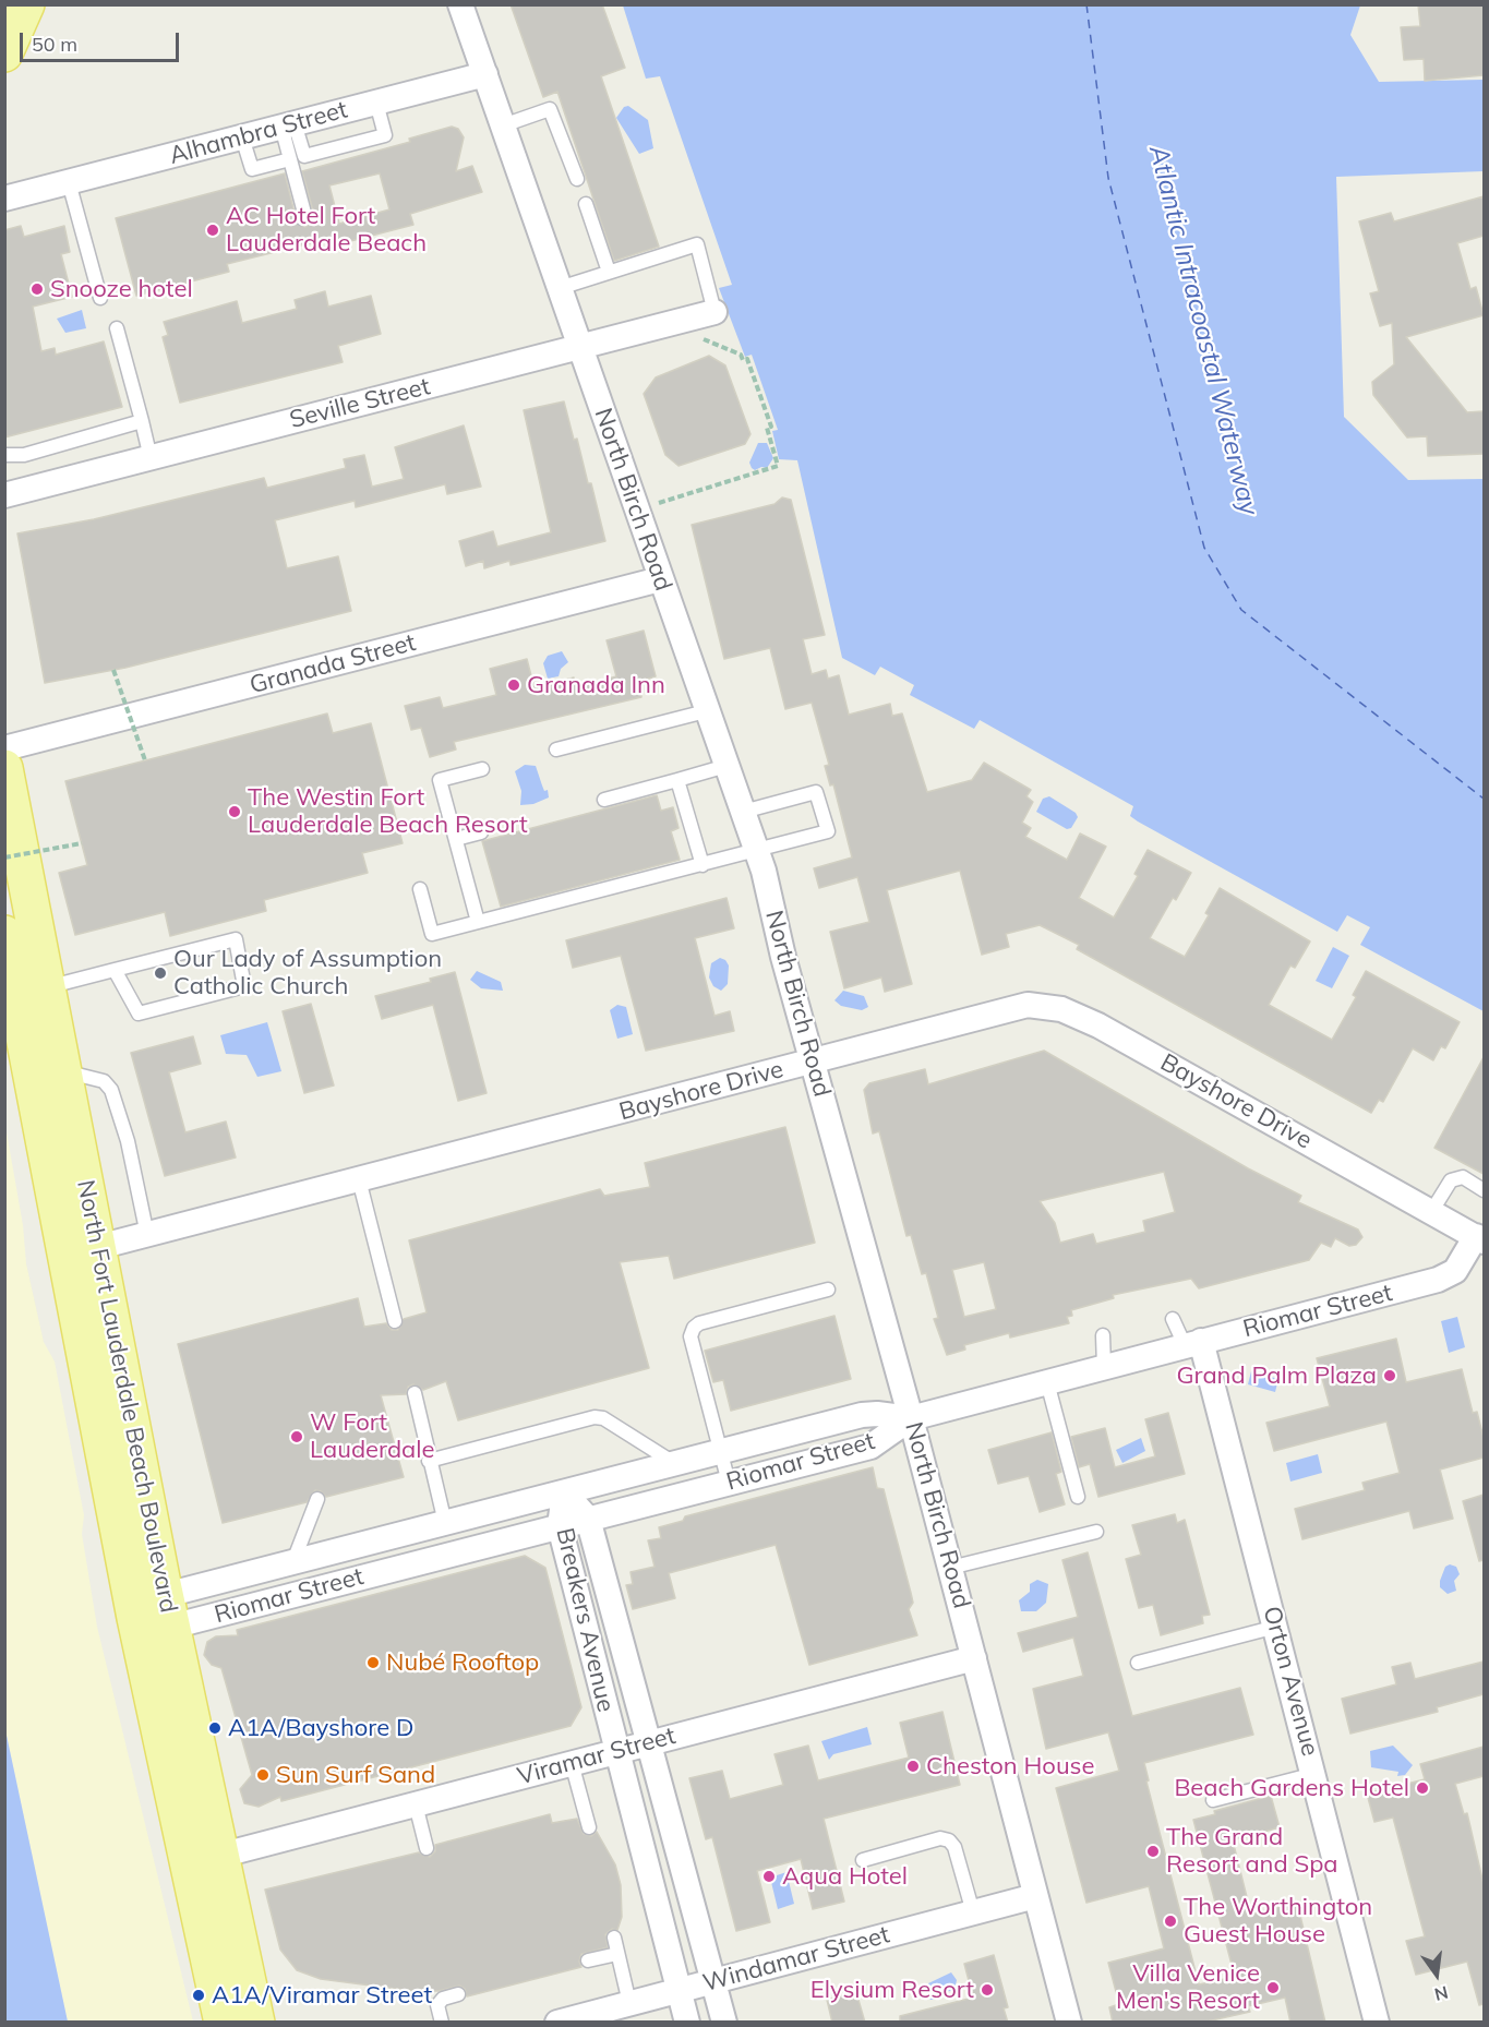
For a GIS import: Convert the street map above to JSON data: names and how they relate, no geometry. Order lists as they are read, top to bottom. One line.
{"streets":{"main road":["North Fort Lauderdale Beach Boulevard"],"street":["Alhambra Street","Seville Street","North Birch Road","Granada Street","Bayshore Drive","Riomar Street","Breakers Avenue","Orton Avenue","Viramar Street","Windamar Street"]},"crossings":[["Alhambra Street","North Birch Road"],["Seville Street","North Birch Road"],["North Birch Road","Granada Street"],["North Birch Road","Bayshore Drive"],["North Birch Road","Riomar Street"],["North Birch Road","Viramar Street"],["North Birch Road","Windamar Street"],["Bayshore Drive","Riomar Street"],["Bayshore Drive","North Fort Lauderdale Beach Boulevard"],["Riomar Street","North Fort Lauderdale Beach Boulevard"],["Riomar Street","Breakers Avenue"],["Riomar Street","Orton Avenue"],["North Fort Lauderdale Beach Boulevard","Viramar Street"],["Breakers Avenue","Viramar Street"],["Breakers Avenue","Windamar Street"]],"water":["Atlantic Intracoastal Waterway"],"places":["AC Hotel Fort Lauderdale Beach","Snooze hotel","Granada Inn","The Westin Fort Lauderdale Beach Resort","Our Lady of Assumption Catholic Church","Grand Palm Plaza","W Fort Lauderdale","Nubé Rooftop","A1A/Bayshore D","Cheston House","Sun Surf Sand","Beach Gardens Hotel","The Grand Resort and Spa","Aqua Hotel","The Worthington Guest House","Villa Venice Men's Resort","Elysium Resort","A1A/Viramar Street"],"scale_bar":"50 m","north":"bottom"}
